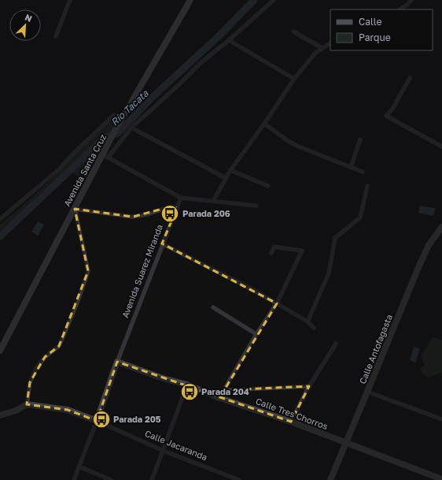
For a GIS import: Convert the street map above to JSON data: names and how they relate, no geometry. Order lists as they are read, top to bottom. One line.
{"streets":{"main road":["Avenida Santa Cruz","Avenida Suarez Miranda","Calle Antofagasta","Calle Tres Chorros","Calle Jacaranda"]},"crossings":[["Avenida Suarez Miranda","Calle Tres Chorros"],["Avenida Suarez Miranda","Calle Jacaranda"],["Calle Antofagasta","Calle Tres Chorros"]],"water":["Río Tacata"],"places":{"bus stop":["Parada 206","Parada 204","Parada 205"]},"legend":["Calle","Parque"],"north":"top right"}
